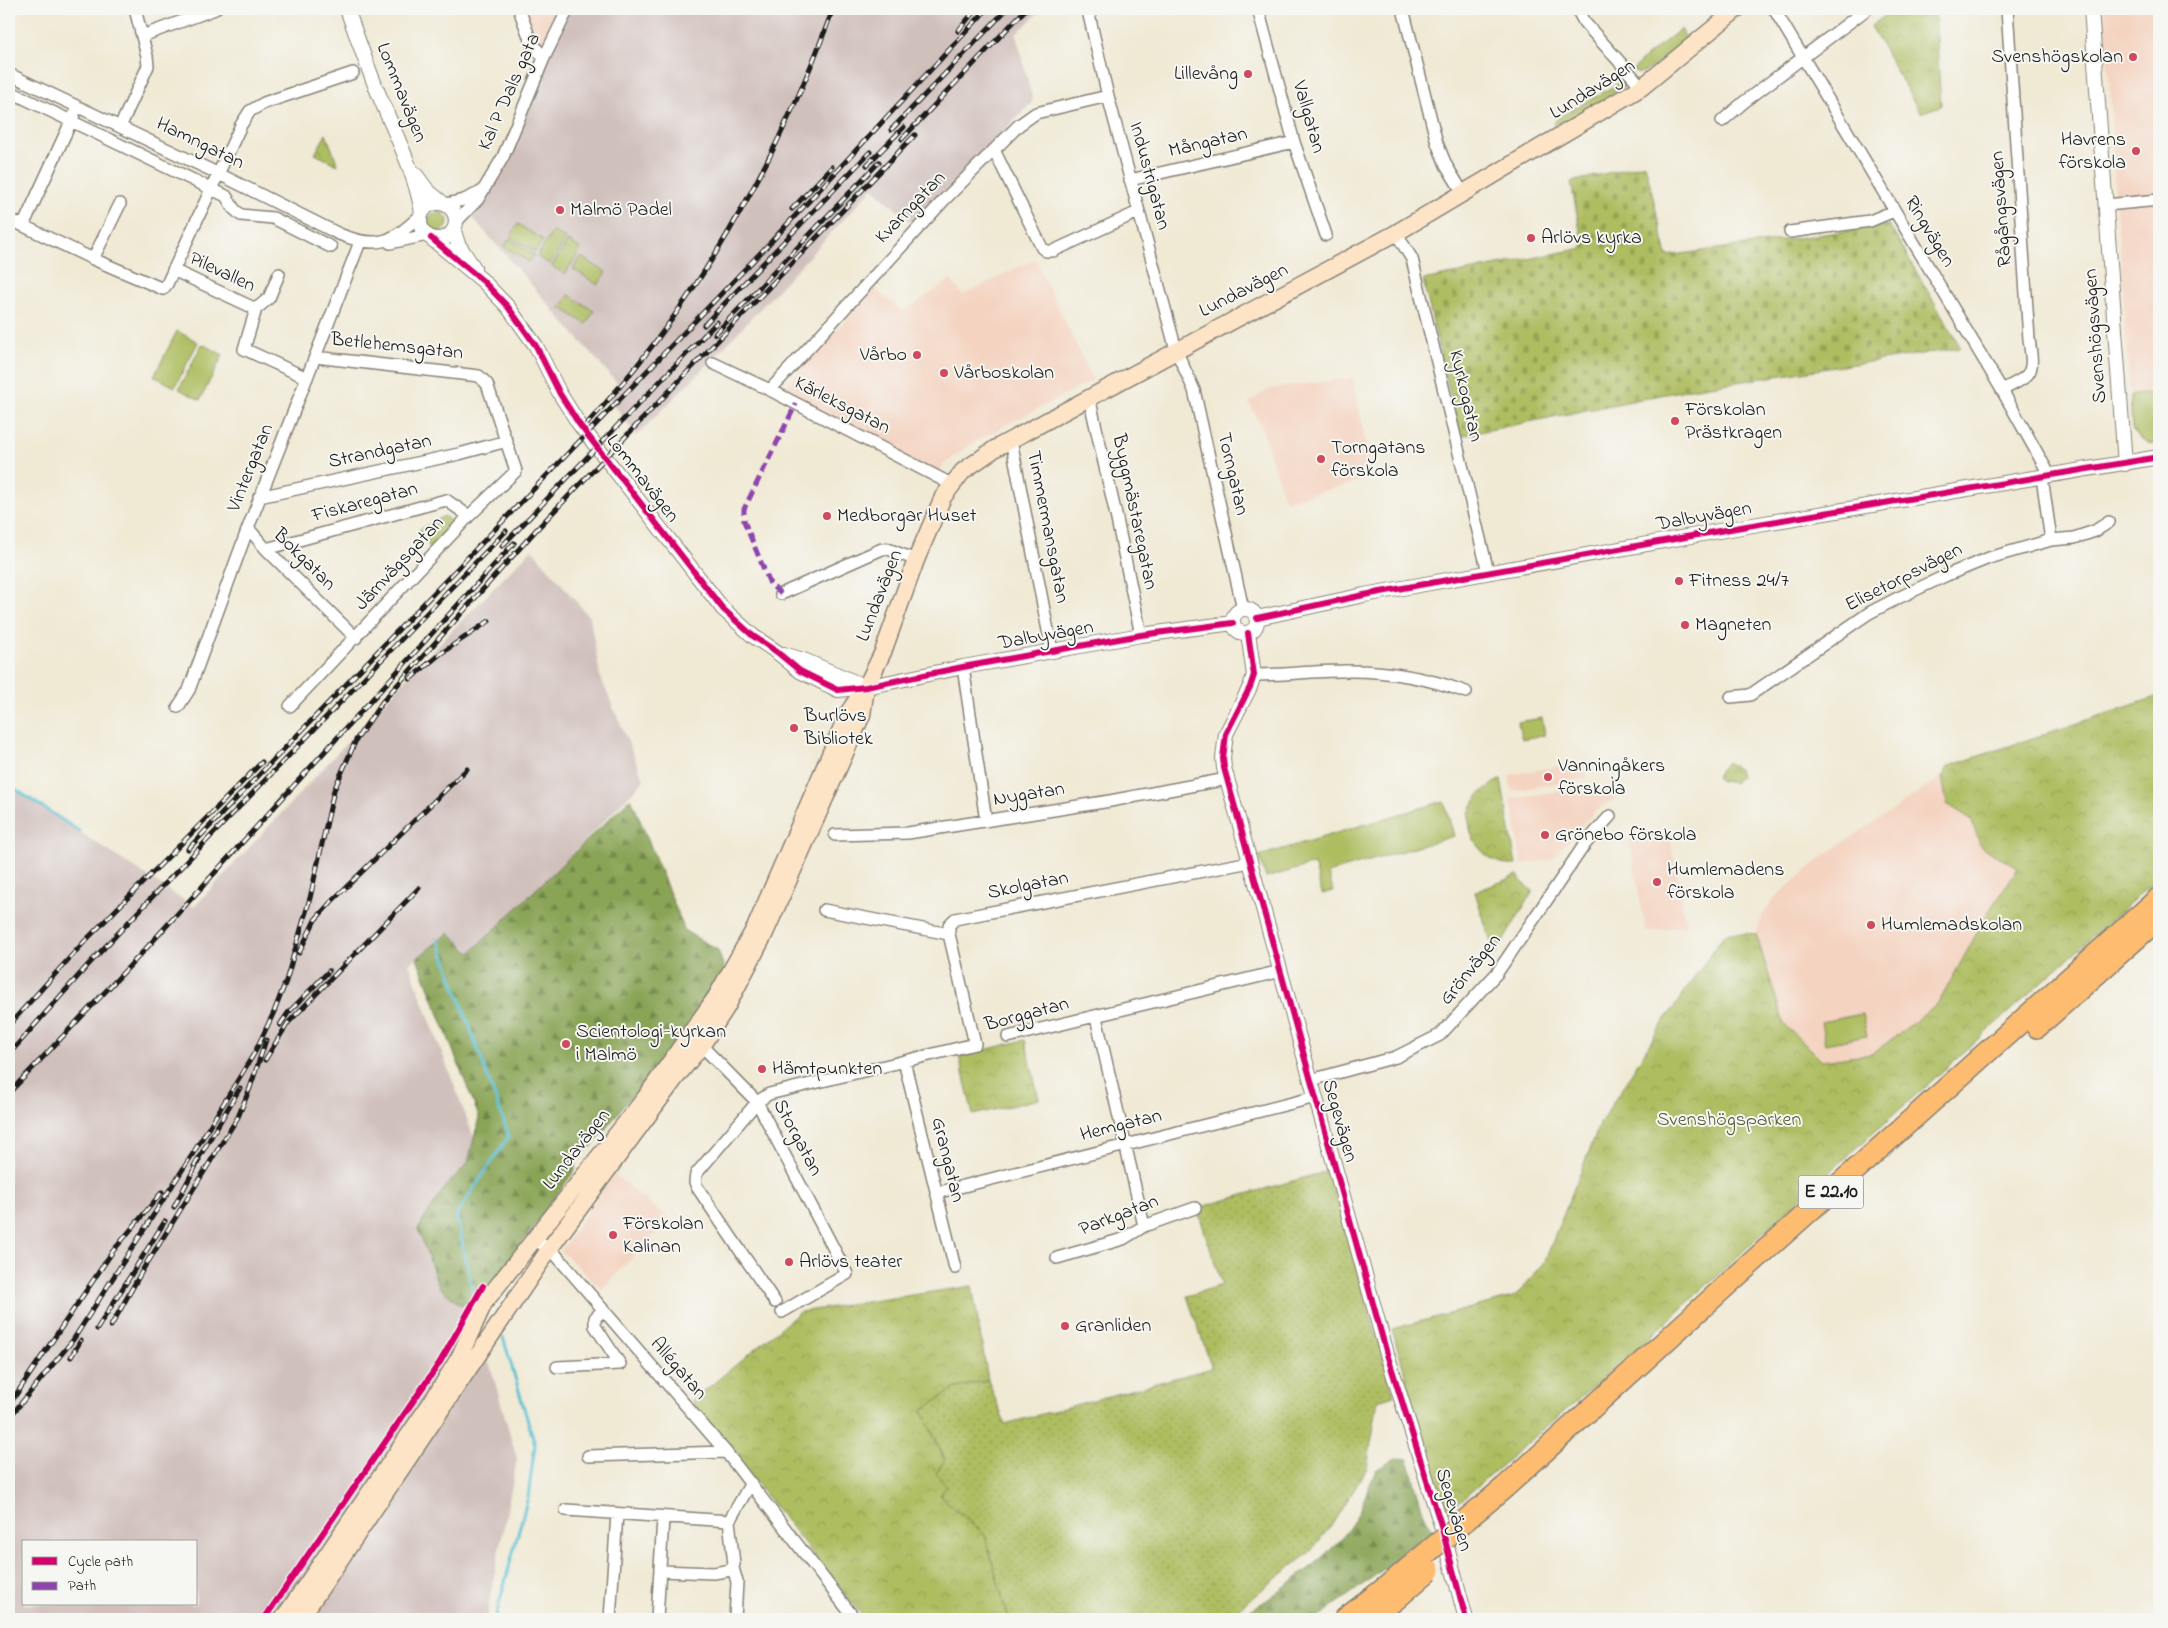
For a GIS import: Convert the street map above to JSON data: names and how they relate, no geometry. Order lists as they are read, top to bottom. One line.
{"streets":{"highway":["E 22.10"],"main road":["Lundavägen"],"street":["Kal P Dals gata","Lommavägen","Vallgatan","Mångatan","Hamngatan","Industrigatan","Kvarngatan","Rågångsvägen","Ringvägen","Pilevallen","Svenshögsvägen","Betlehemsgatan","Kyrkogatan","Kärleksgatan","Strandgatan","Vintergatan","Torngatan","Fiskaregatan","Byggmästaregatan","Dalbyvägen","Timmermansgatan","Bokgatan","Järnvägsgatan","Elisetorpsvägen","Nygatan","Skolgatan","Grönvägen","Borggatan","Segevägen","Hemgatan","Storgatan","Grangatan","Parkgatan","Allégatan"]},"crossings":[["Lundavägen","Lommavägen"],["Lundavägen","Industrigatan"],["Lundavägen","Kyrkogatan"],["Lundavägen","Kärleksgatan"],["Lundavägen","Torngatan"],["Lundavägen","Byggmästaregatan"],["Lundavägen","Dalbyvägen"],["Lundavägen","Timmermansgatan"],["Lundavägen","Storgatan"],["Lundavägen","Allégatan"],["Kal P Dals gata","Lommavägen"],["Kal P Dals gata","Hamngatan"],["Lommavägen","Hamngatan"],["Lommavägen","Dalbyvägen"],["Vallgatan","Mångatan"],["Mångatan","Industrigatan"],["Hamngatan","Pilevallen"],["Hamngatan","Vintergatan"],["Industrigatan","Kvarngatan"],["Industrigatan","Torngatan"],["Kvarngatan","Kärleksgatan"],["Rågångsvägen","Ringvägen"],["Ringvägen","Dalbyvägen"],["Pilevallen","Vintergatan"],["Svenshögsvägen","Dalbyvägen"],["Betlehemsgatan","Strandgatan"],["Betlehemsgatan","Vintergatan"],["Betlehemsgatan","Järnvägsgatan"],["Kyrkogatan","Dalbyvägen"],["Strandgatan","Vintergatan"],["Strandgatan","Järnvägsgatan"],["Vintergatan","Bokgatan"],["Torngatan","Dalbyvägen"],["Fiskaregatan","Bokgatan"],["Fiskaregatan","Järnvägsgatan"],["Byggmästaregatan","Dalbyvägen"],["Dalbyvägen","Timmermansgatan"],["Bokgatan","Järnvägsgatan"],["Nygatan","Segevägen"],["Skolgatan","Borggatan"],["Skolgatan","Segevägen"],["Grönvägen","Segevägen"],["Borggatan","Segevägen"],["Borggatan","Storgatan"],["Borggatan","Grangatan"],["Segevägen","Hemgatan"],["Hemgatan","Grangatan"]],"parks":["Svenshögsparken"],"places":["Svenshögskolan","Lillevång","Havrens förskola","Malmö Padel","Arlövs kyrka","Vårbo","Vårboskolan","Förskolan Prästkragen","Torngatans förskola","Medborgar Huset","Fitness 24/7","Magneten","Burlövs Bibliotek","Vanningåkers förskola","Grönebo förskola","Humlemadens förskola","Humlemadskolan","Scientologi-kyrkan i Malmö","Hämtpunkten","Förskolan Kalinan","Arlövs teater","Granliden"],"legend":["Cycle path","Path"]}
